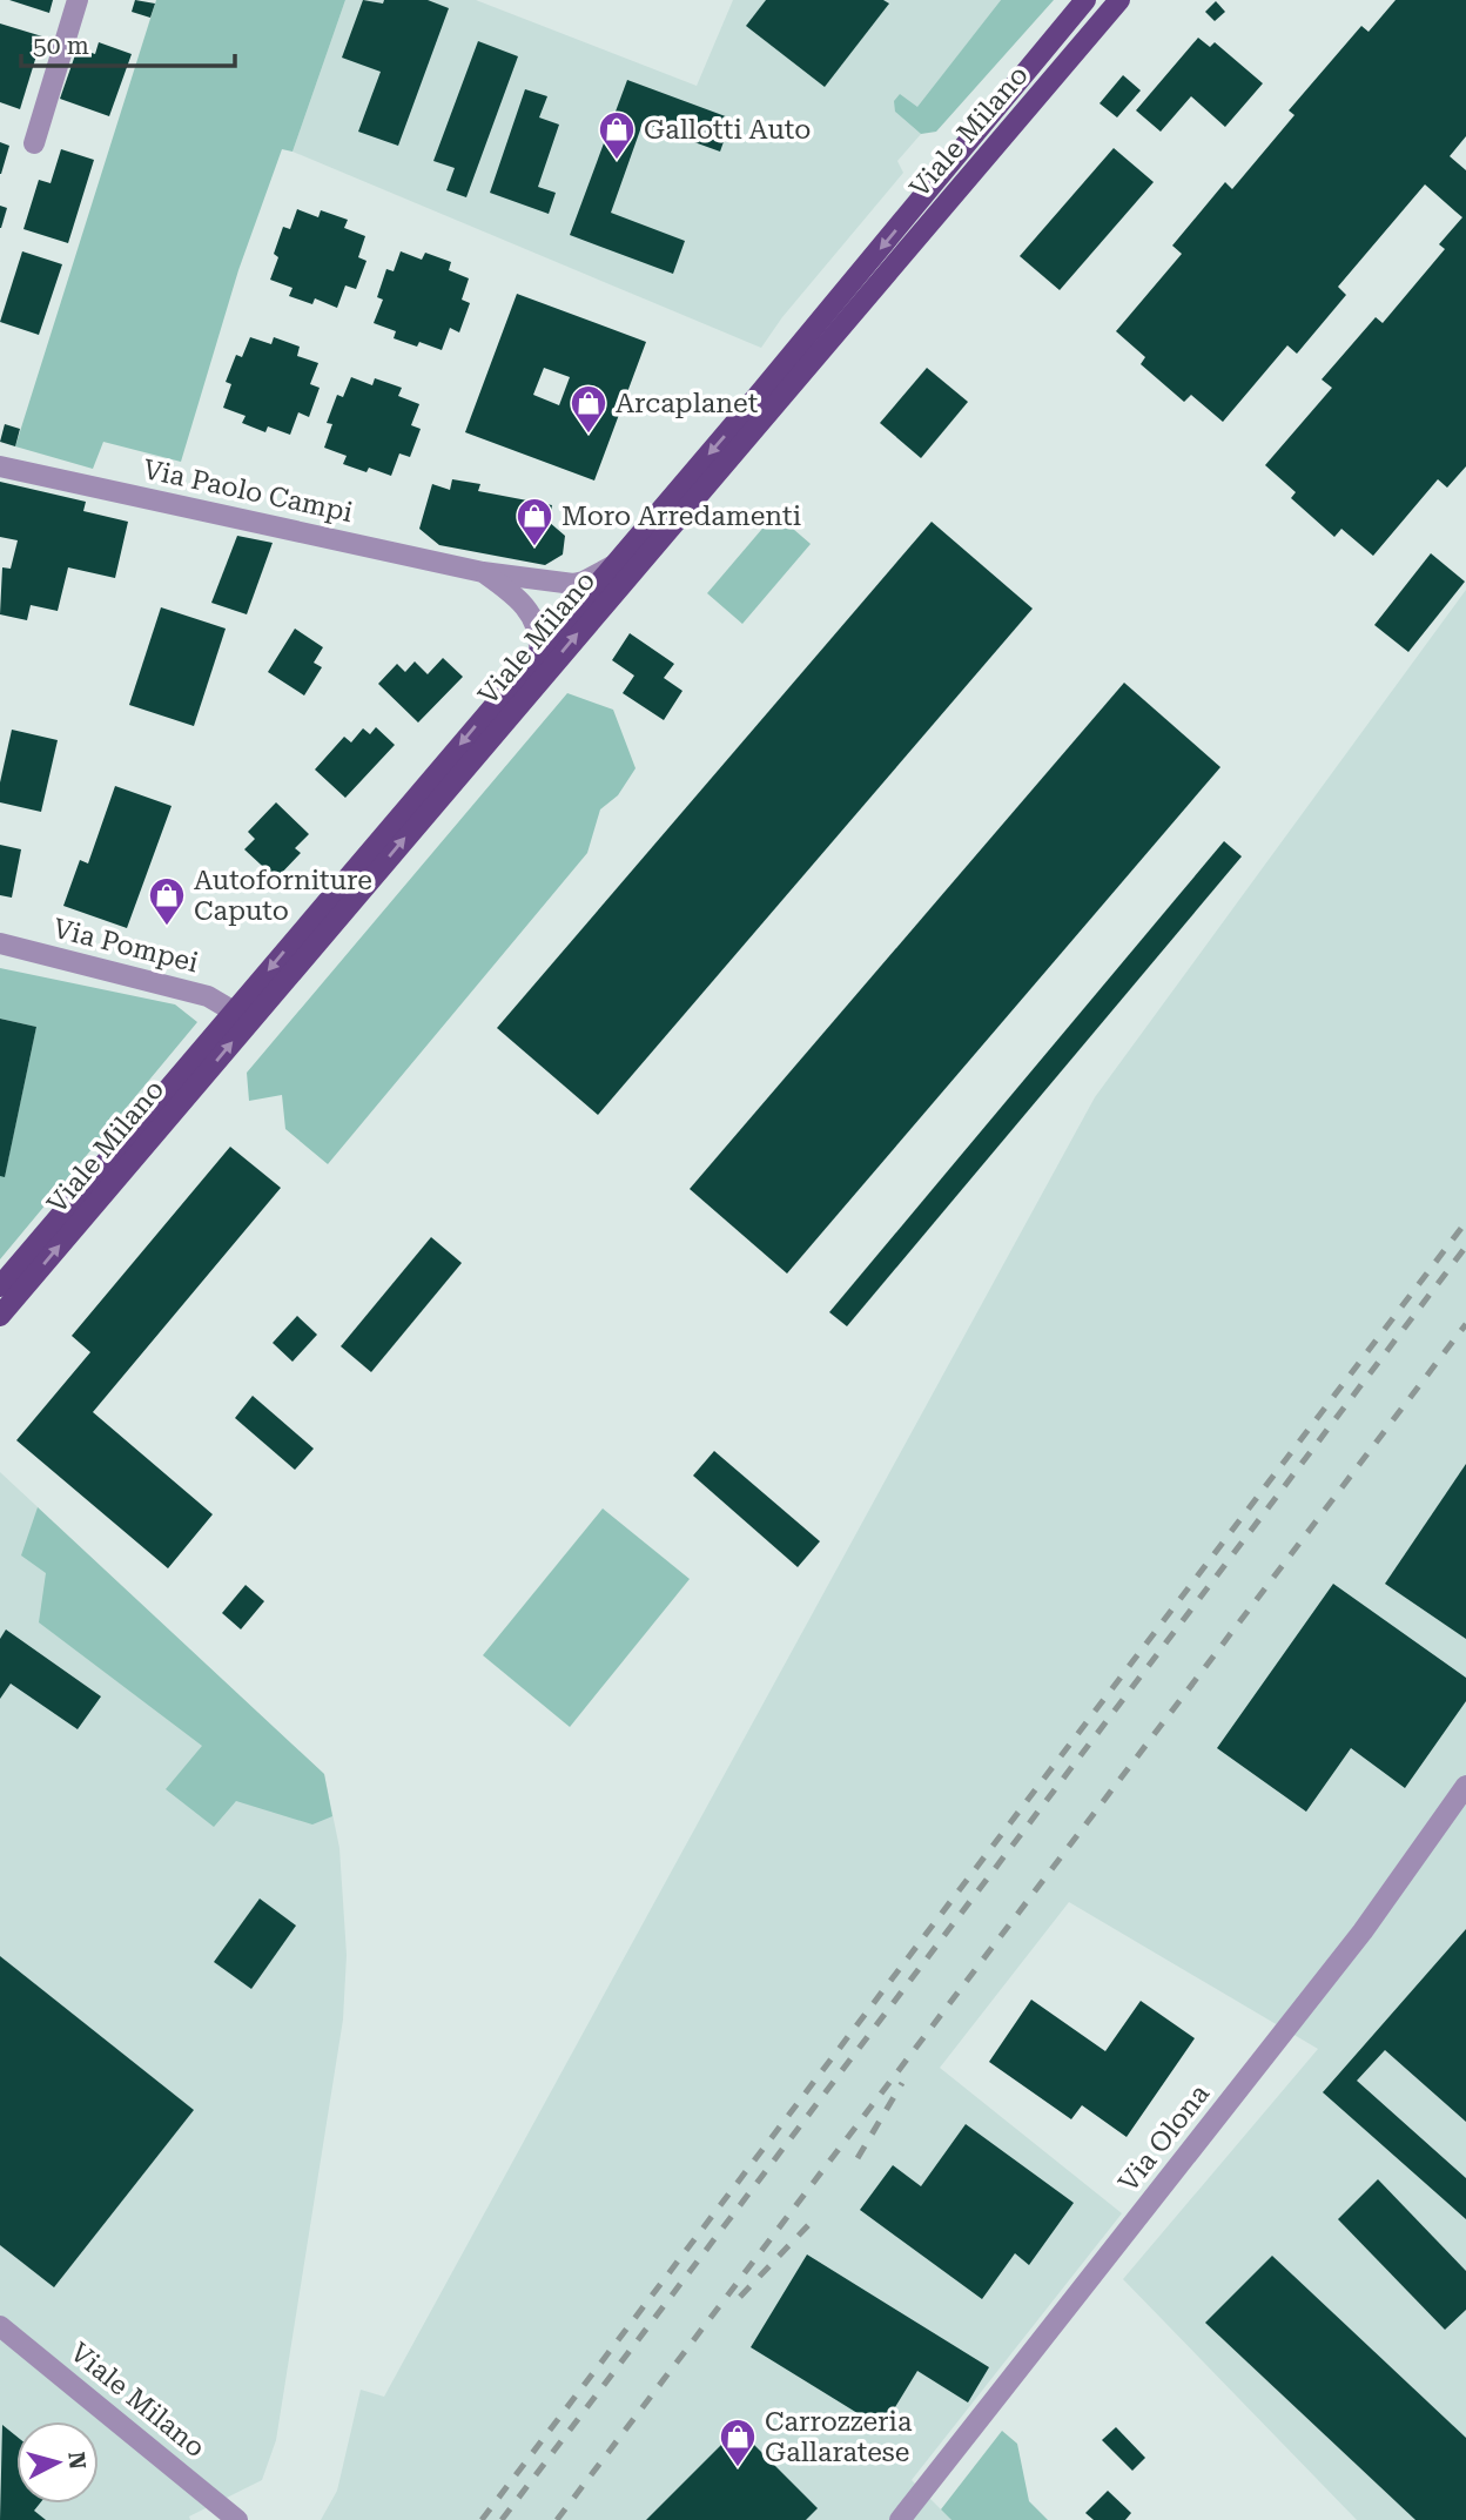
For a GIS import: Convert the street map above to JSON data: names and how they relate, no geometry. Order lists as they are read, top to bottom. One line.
{"streets":{"main road":["Viale Milano"],"street":["Via Paolo Campi","Via Pompei","Via Olona"]},"crossings":[["Viale Milano","Via Paolo Campi"],["Viale Milano","Via Pompei"]],"places":{"shop":["Gallotti Auto","Arcaplanet","Moro Arredamenti","Autoforniture Caputo","Carrozzeria Gallaratese"]},"scale_bar":"50 m","north":"right"}
